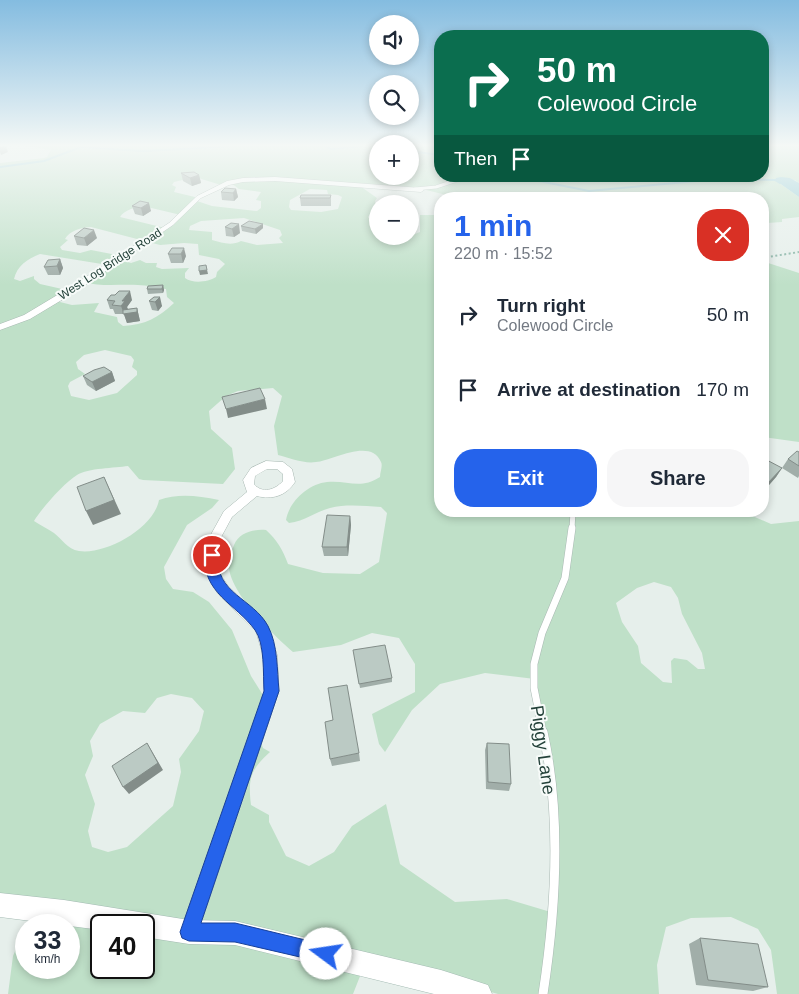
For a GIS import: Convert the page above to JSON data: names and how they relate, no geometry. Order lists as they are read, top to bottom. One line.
{"streets":{"street":["West Log Bridge Road"],"lane":["Piggy Lane"]},"page":{"map_buttons":["+","−"],"turn":["50 m","Colewood Circle"],"then":"Then","heading":["1 min","220 m · 15:52"],"list":[{"name":"Turn right","note":"Colewood Circle","value":"50 m"},{"name":"Arrive at destination","value":"170 m"}],"buttons":["Exit","Share"],"speed":"33 km/h","limit":"40"}}
